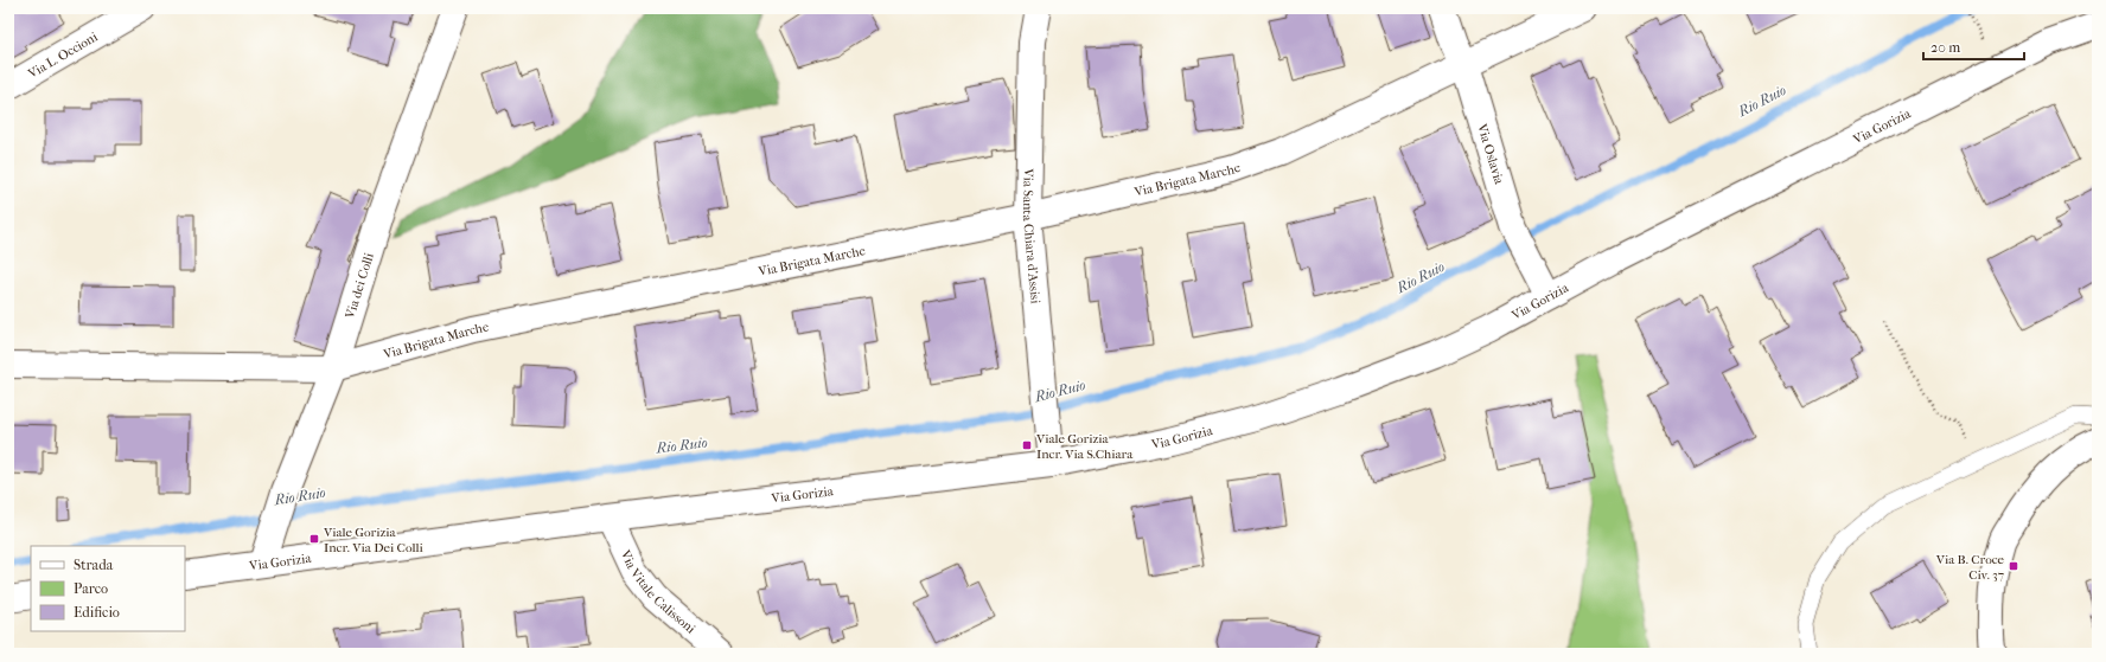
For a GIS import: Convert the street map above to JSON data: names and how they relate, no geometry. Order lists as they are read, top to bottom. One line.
{"streets":{"street":["Via L. Occioni","Via Gorizia","Via Oslavia","Via Brigata Marche","Via Santa Chiara d'Assisi","Via dei Colli","Via Vitale Calissoni"]},"crossings":[["Via Gorizia","Via Oslavia"],["Via Gorizia","Via Santa Chiara d'Assisi"],["Via Gorizia","Via dei Colli"],["Via Gorizia","Via Vitale Calissoni"],["Via Oslavia","Via Brigata Marche"],["Via Brigata Marche","Via Santa Chiara d'Assisi"],["Via Brigata Marche","Via dei Colli"]],"water":["Rio Ruio"],"places":{"transit":["Viale Gorizia Incr. Via S.Chiara","Viale Gorizia Incr. Via Dei Colli","Via B. Croce Civ. 37"]},"legend":["Strada","Parco","Edificio"],"scale_bar":"20 m"}
